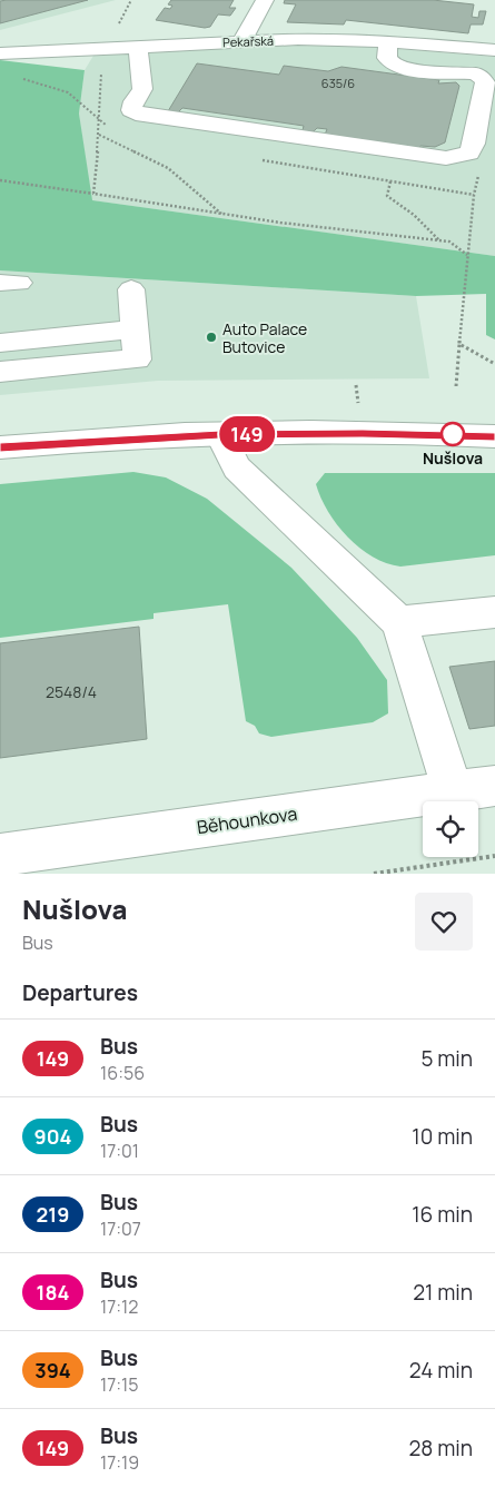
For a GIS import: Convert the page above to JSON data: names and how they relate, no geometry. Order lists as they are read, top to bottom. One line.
{"streets":{"street":["Pekařská","Běhounkova"]},"places":["Auto Palace Butovice","Nušlova"],"lines":["bus line 149"],"house_numbers":["635/6","2548/4"],"page":{"on_map":"149","heading":[["Nušlova","Bus"],"Departures"],"list":[{"mark":"149","name":"Bus","note":"16:56","value":"5 min"},{"mark":"904","name":"Bus","note":"17:01","value":"10 min"},{"mark":"219","name":"Bus","note":"17:07","value":"16 min"},{"mark":"184","name":"Bus","note":"17:12","value":"21 min"},{"mark":"394","name":"Bus","note":"17:15","value":"24 min"},{"mark":"149","name":"Bus","note":"17:19","value":"28 min"}]}}
